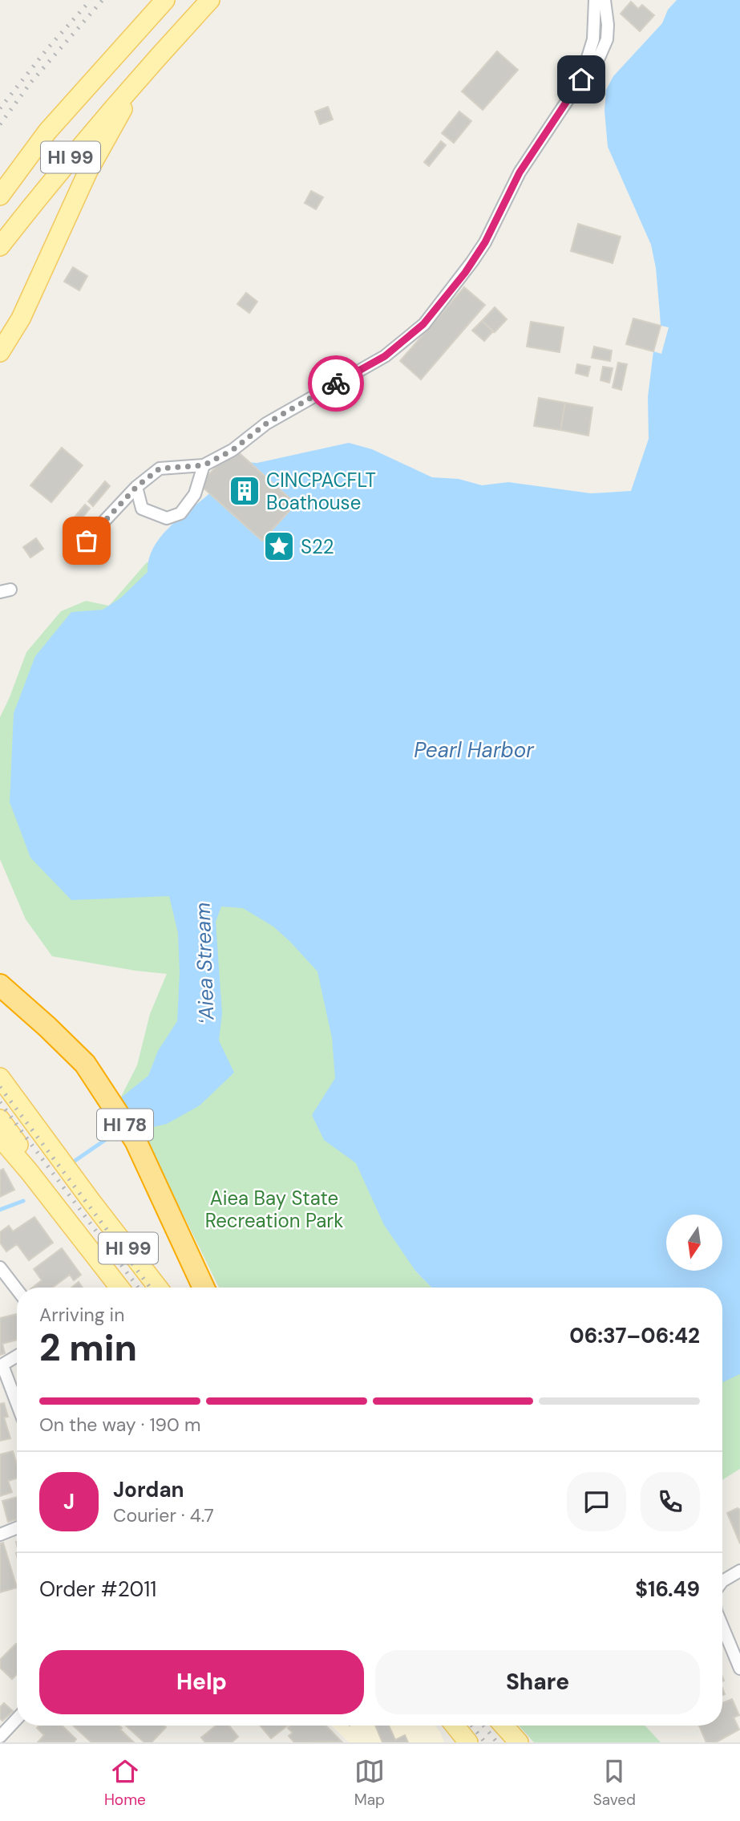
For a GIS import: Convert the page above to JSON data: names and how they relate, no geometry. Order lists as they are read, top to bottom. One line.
{"streets":{"highway":["HI 78"],"main road":["HI 99"]},"water":["Pearl Harbor","ʻAiea Stream"],"parks":["Aiea Bay State Recreation Park"],"places":{"building":["CINCPACFLT Boathouse"],"place":["S22"]},"north":"bottom","page":{"heading":["2 min","Arriving in","06:37–06:42"],"panel":["Jordan","Courier · 4.7","Order #2011","$16.49"],"bar":"On the way · 190 m","round":"J","buttons":["Help","Share"],"tabs":["Home","Map","Saved"]}}
